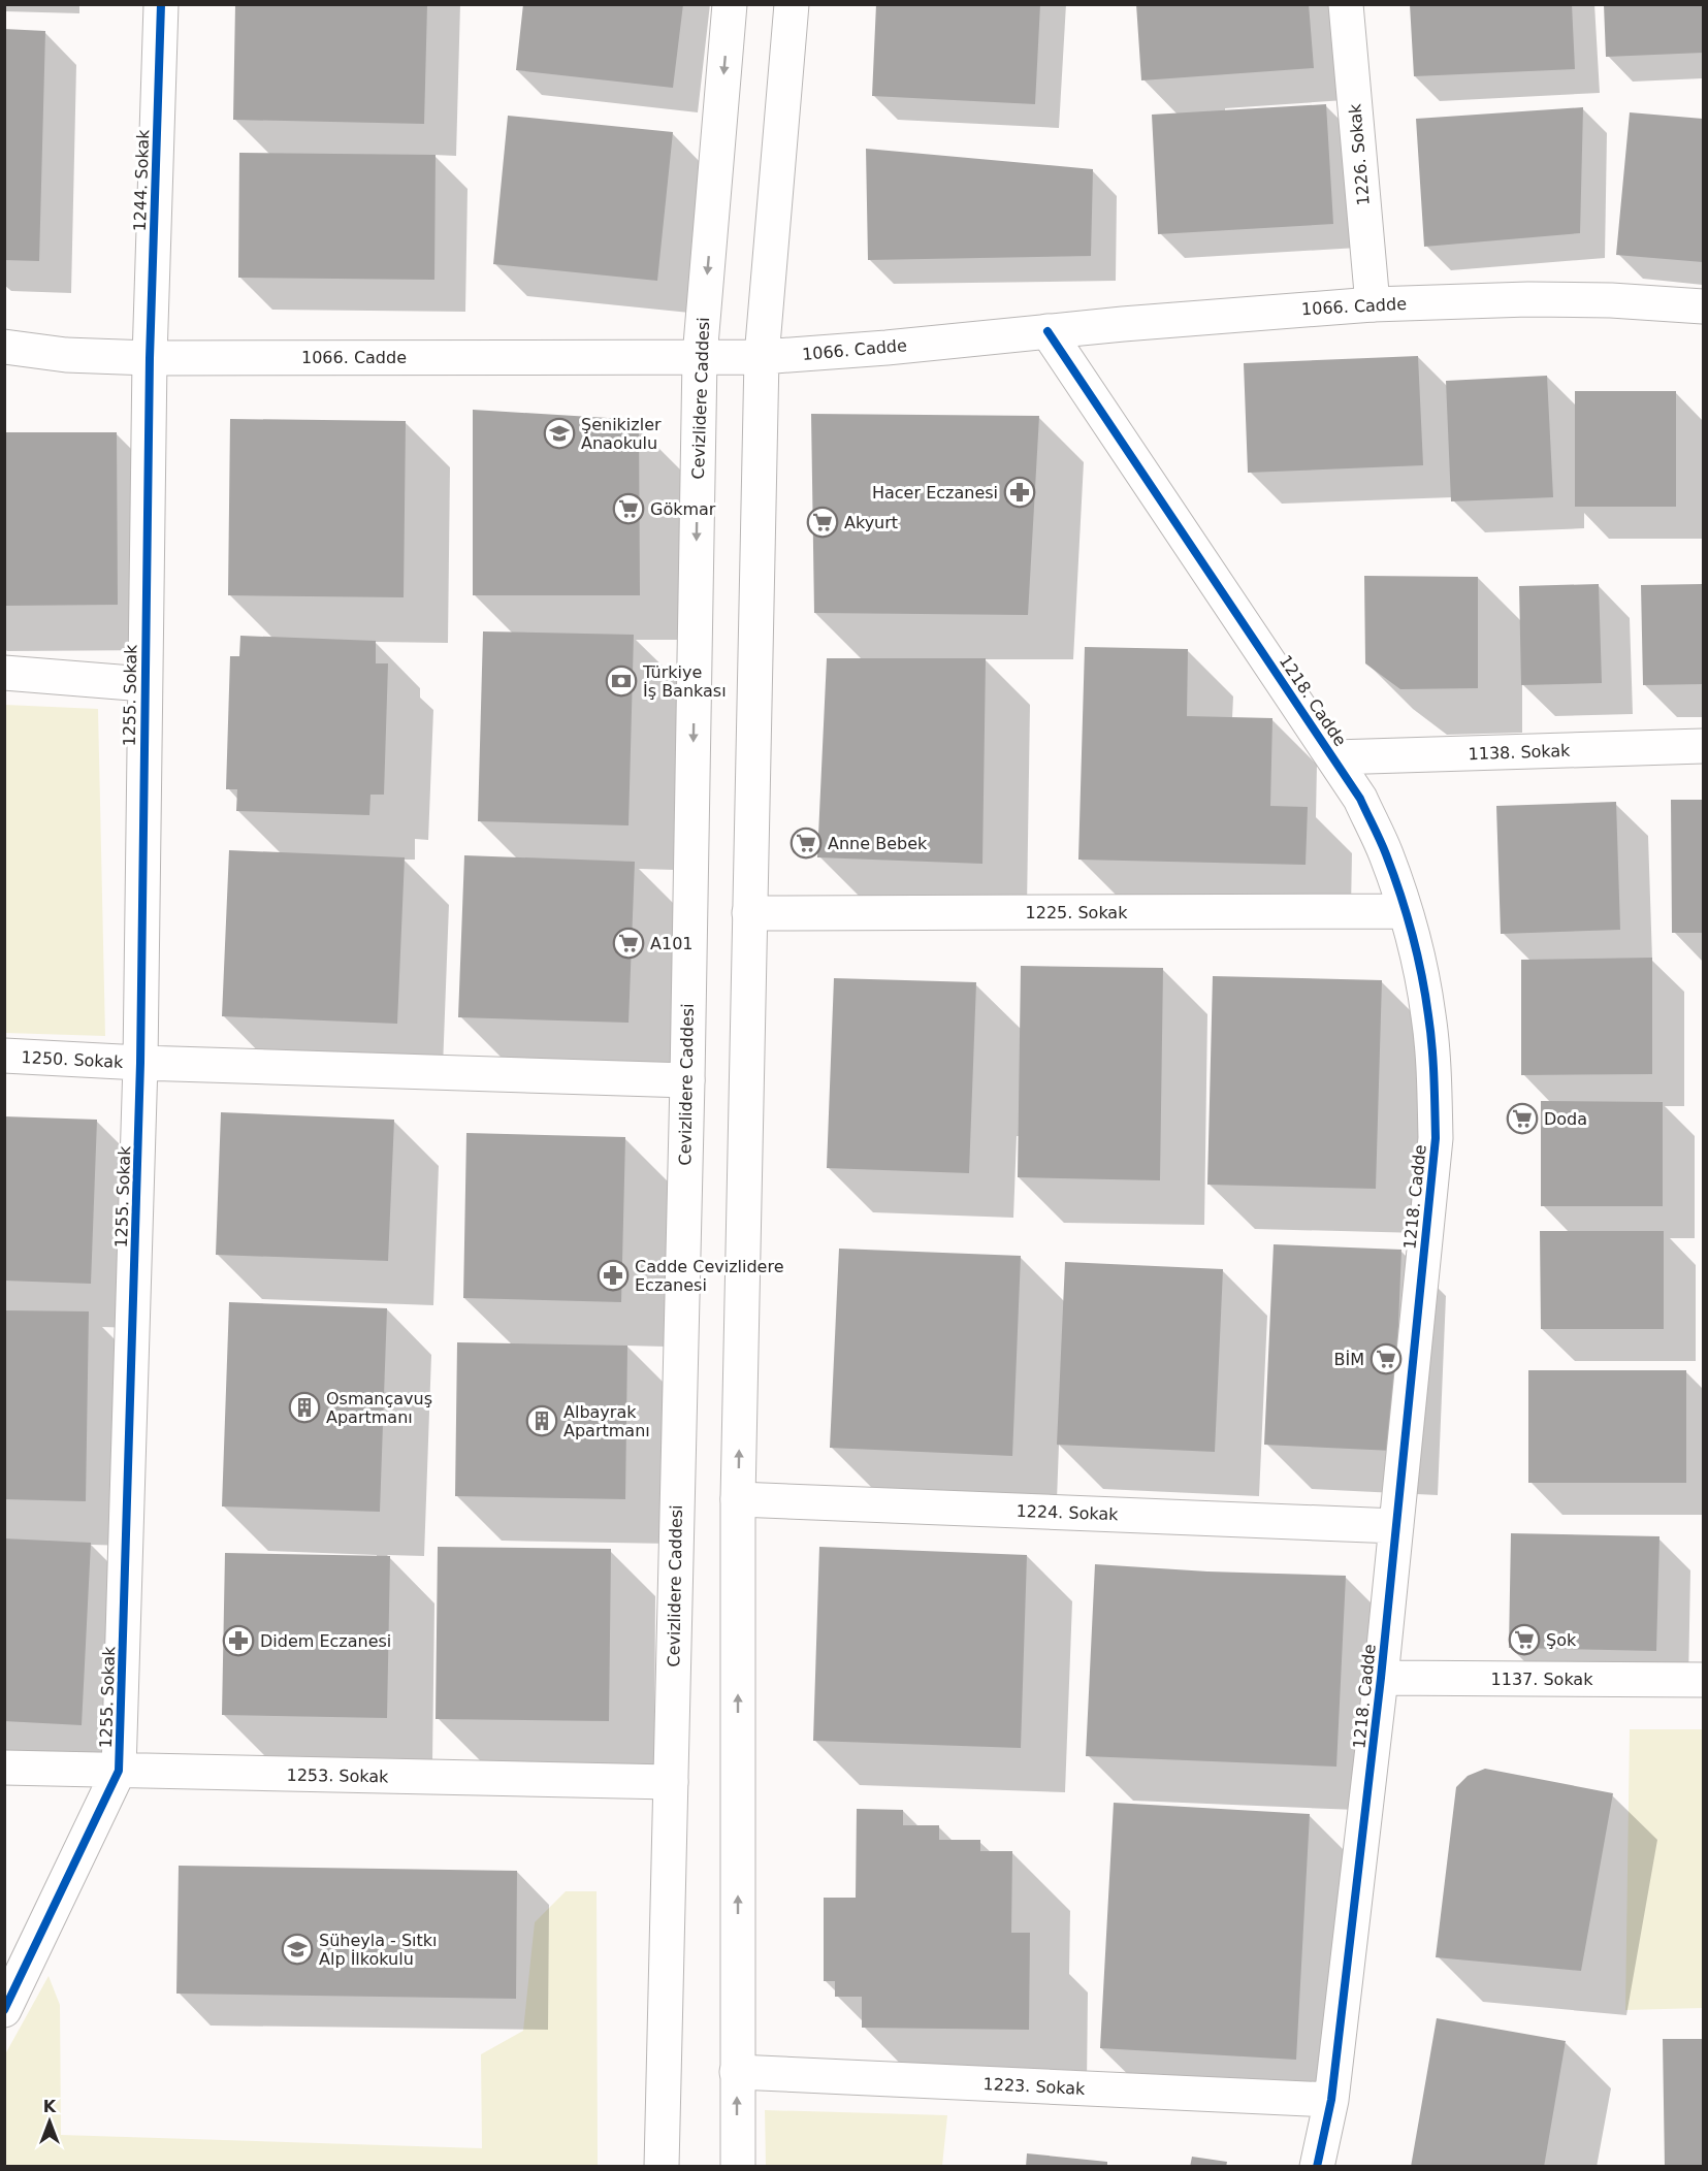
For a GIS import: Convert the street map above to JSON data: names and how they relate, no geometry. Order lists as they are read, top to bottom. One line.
{"streets":{"street":["1226. Sokak","1244. Sokak","1066. Cadde","Cevizlidere Caddesi","1255. Sokak","1218. Cadde","1138. Sokak","1225. Sokak","1250. Sokak","1224. Sokak","1137. Sokak","1253. Sokak","1223. Sokak"]},"crossings":[["1226. Sokak","1066. Cadde"],["1244. Sokak","1066. Cadde"],["1244. Sokak","1255. Sokak"],["1066. Cadde","Cevizlidere Caddesi"],["1066. Cadde","1255. Sokak"],["1066. Cadde","1218. Cadde"],["Cevizlidere Caddesi","1250. Sokak"],["Cevizlidere Caddesi","1253. Sokak"],["1255. Sokak","1250. Sokak"],["1255. Sokak","1253. Sokak"],["1218. Cadde","1138. Sokak"],["1218. Cadde","1225. Sokak"],["1218. Cadde","1224. Sokak"],["1218. Cadde","1137. Sokak"],["1218. Cadde","1223. Sokak"]],"places":{"school or university":["Şenikizler Anaokulu","Süheyla - Sıtkı Alp İlkokulu"],"pharmacy":["Hacer Eczanesi","Cadde Cevizlidere Eczanesi","Didem Eczanesi"],"supermarket":["Gökmar","Akyurt","Anne Bebek","A101","Doda","BİM","Şok"],"bank":["Türkiye İş Bankası"],"building":["Osmançavuş Apartmanı","Albayrak Apartmanı"]},"north":"top"}
